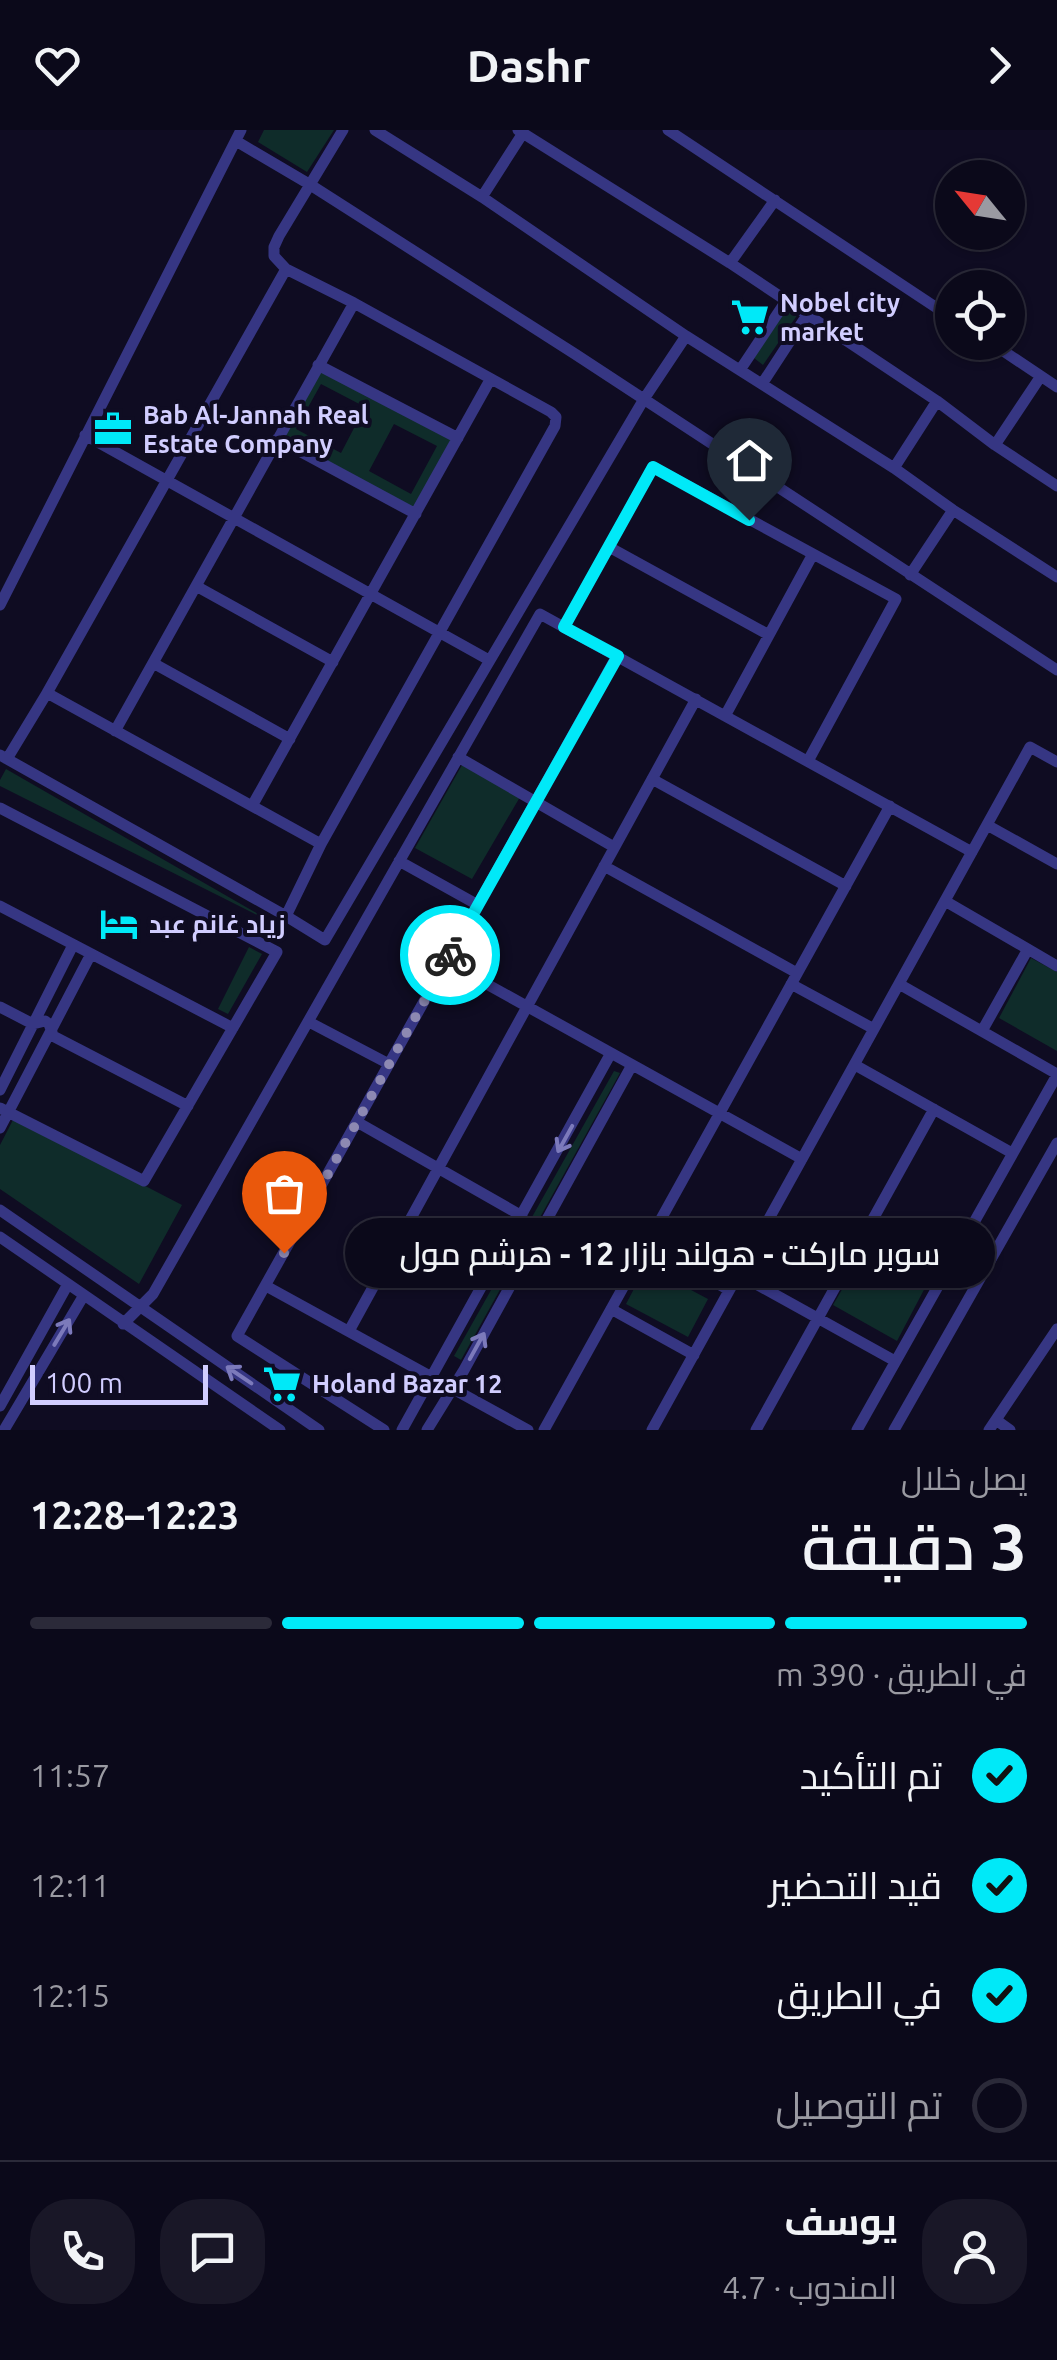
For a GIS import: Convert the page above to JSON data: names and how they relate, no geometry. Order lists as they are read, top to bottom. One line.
{"places":{"supermarket":["Nobel city market","Holand Bazar 12"],"office":["Bab Al-Jannah Real Estate Company"],"hotel":["زياد غانم عبد"],"other":["سوبر ماركت - هولند بازار 12 - هرشم مول"]},"scale_bar":"100 m","north":"top left","page":{"header":"Dashr","bubble":"سوبر ماركت - هولند بازار 12 - هرشم مول","scale":"100 m","heading":["3 دقيقة","يصل خلال","12:23–12:28"],"panel":["يوسف","المندوب · 4.7"],"bar":"في الطريق · 390 m","list":[["تم التأكيد","11:57"],["قيد التحضير","12:11"],["في الطريق","12:15"],"تم التوصيل"]}}
